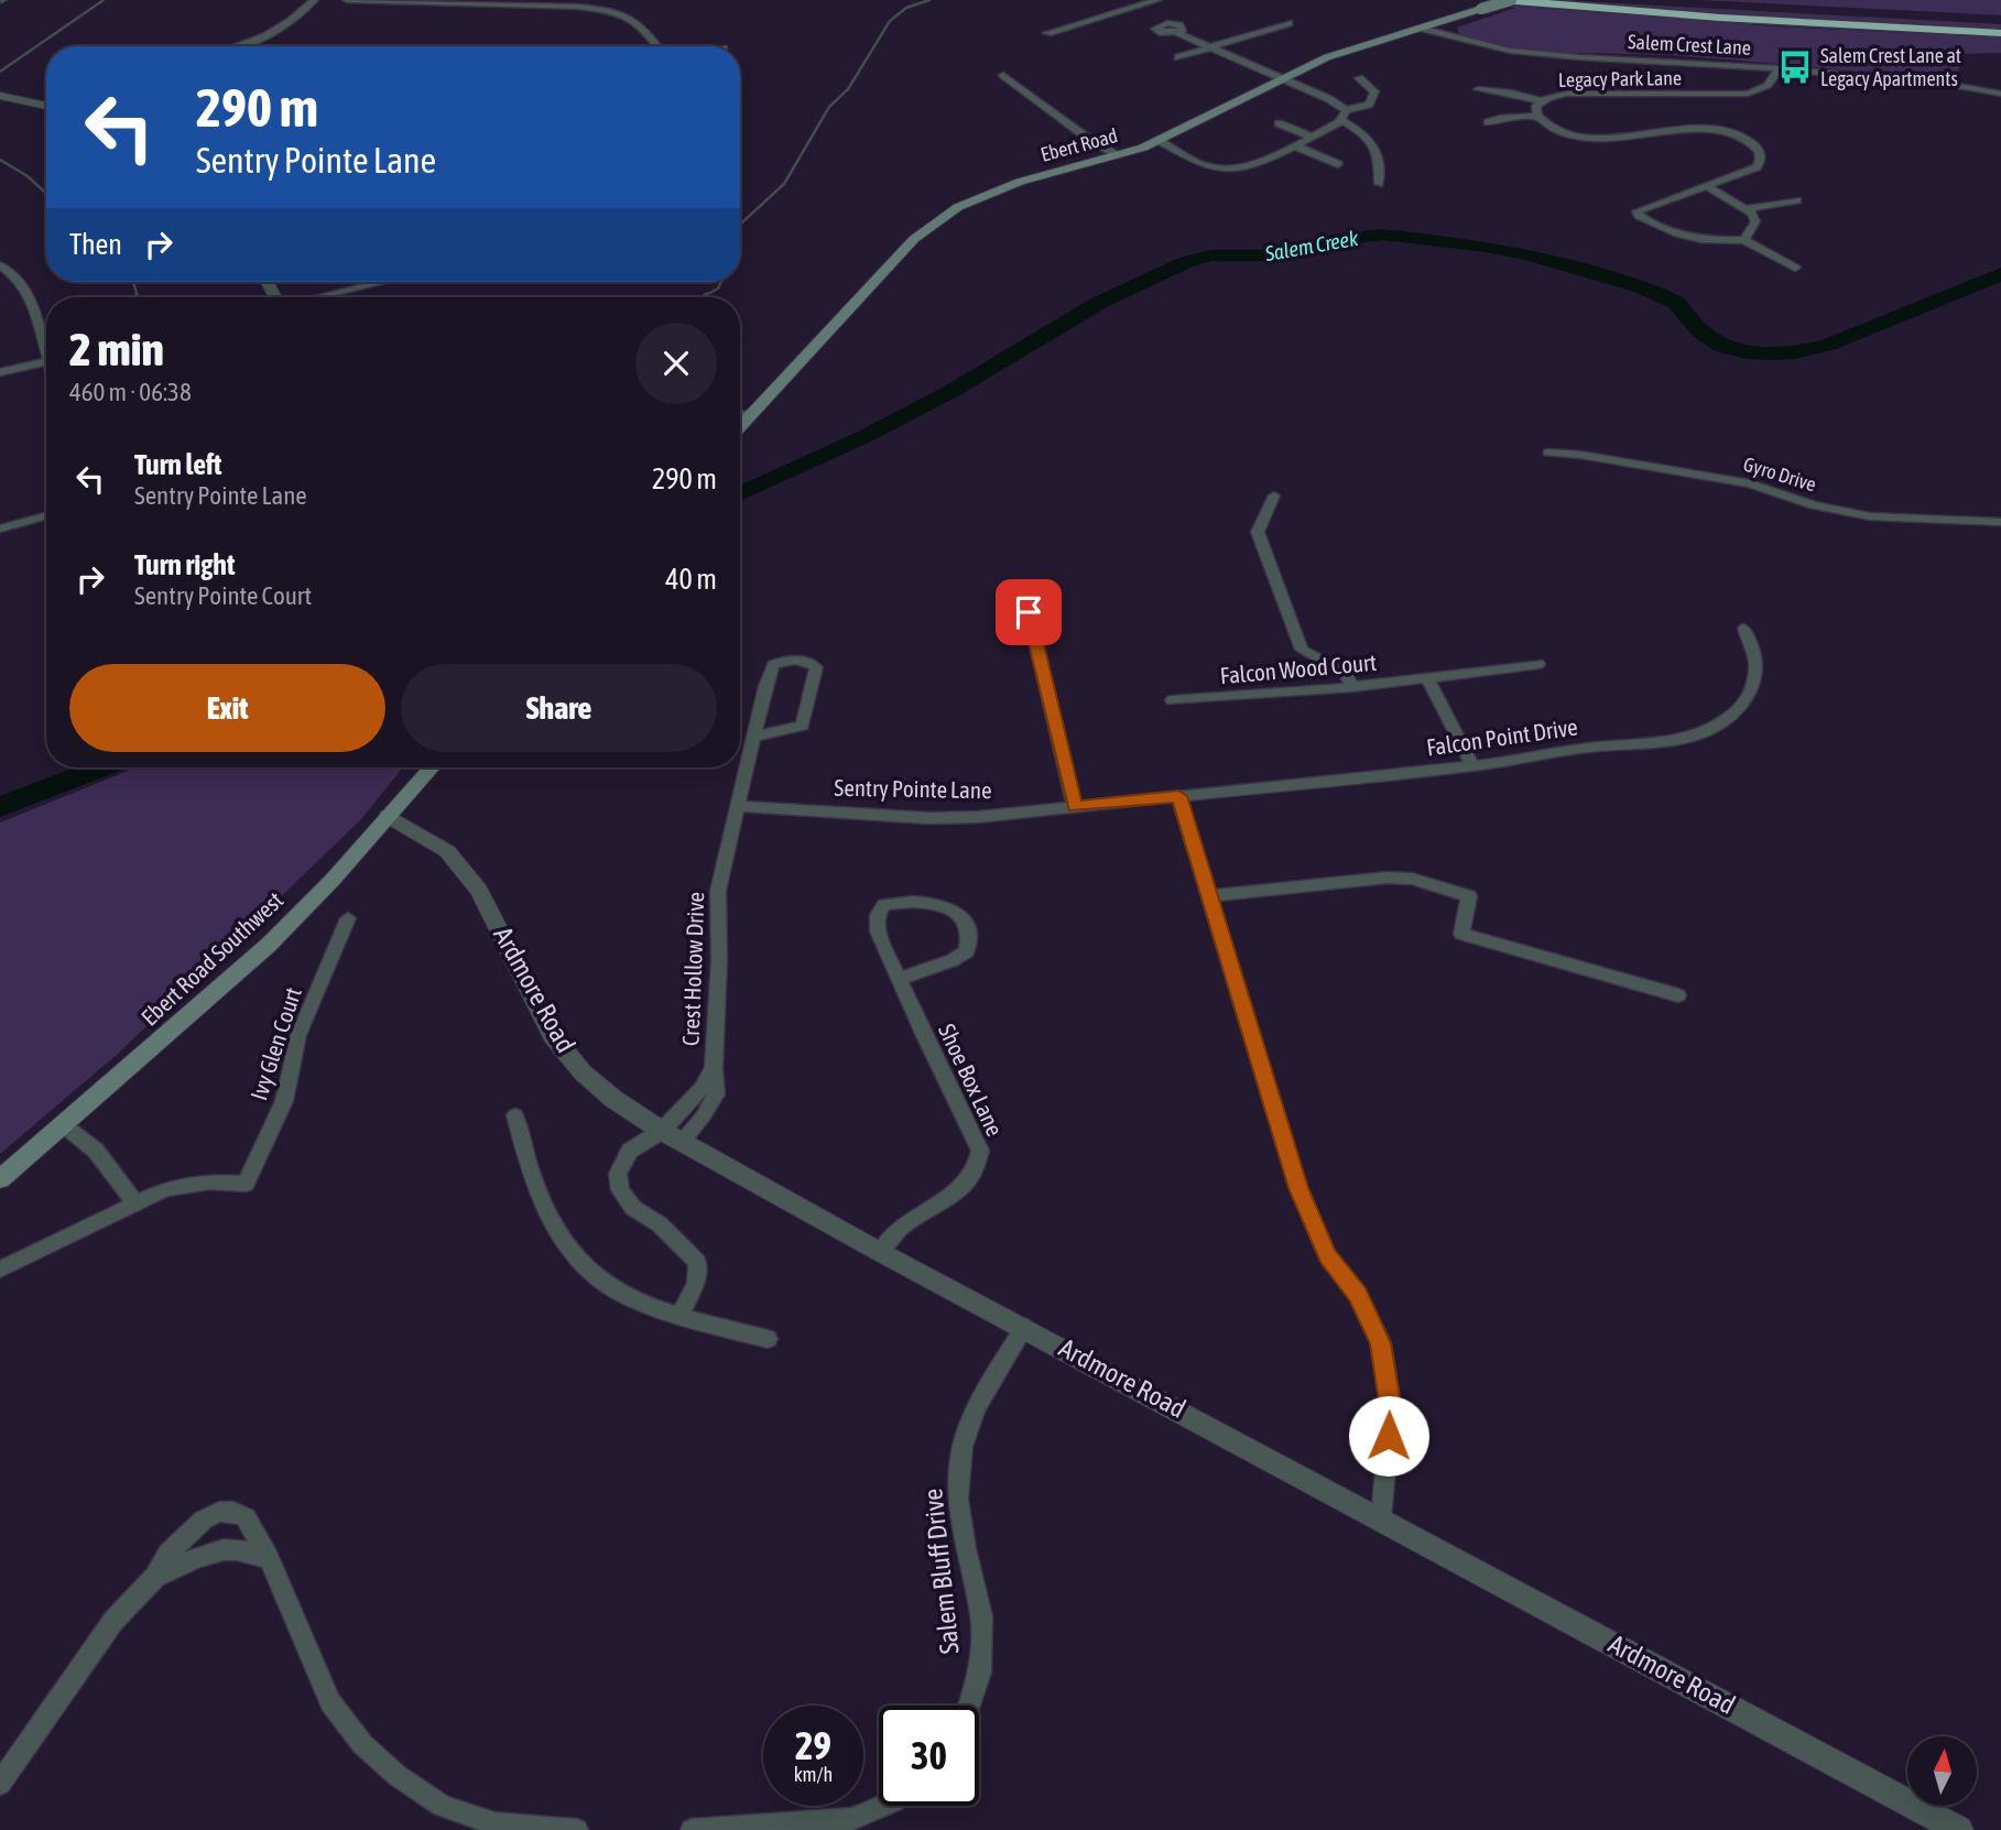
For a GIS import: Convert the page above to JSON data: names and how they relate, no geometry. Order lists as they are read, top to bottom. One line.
{"streets":{"main road":["Ebert Road","Ebert Road Southwest"],"street":["Salem Crest Lane","Legacy Park Lane","Gyro Drive","Falcon Wood Court","Falcon Point Drive","Sentry Pointe Lane","Crest Hollow Drive","Ardmore Road","Ivy Glen Court","Shoe Box Lane","Salem Bluff Drive"]},"crossings":[["Salem Crest Lane","Legacy Park Lane"],["Salem Crest Lane","Ebert Road"],["Falcon Point Drive","Sentry Pointe Lane"],["Sentry Pointe Lane","Crest Hollow Drive"],["Ebert Road Southwest","Ardmore Road"],["Crest Hollow Drive","Ardmore Road"],["Ardmore Road","Shoe Box Lane"],["Ardmore Road","Salem Bluff Drive"]],"water":["Salem Creek"],"places":{"bus stop":["Salem Crest Lane at Legacy Apartments"]},"north":"top","page":{"turn":["290 m","Sentry Pointe Lane"],"then":"Then","heading":["2 min","460 m · 06:38"],"list":[{"name":"Turn left","note":"Sentry Pointe Lane","value":"290 m"},{"name":"Turn right","note":"Sentry Pointe Court","value":"40 m"}],"buttons":["Exit","Share"],"speed":"29 km/h","limit":"30"}}
